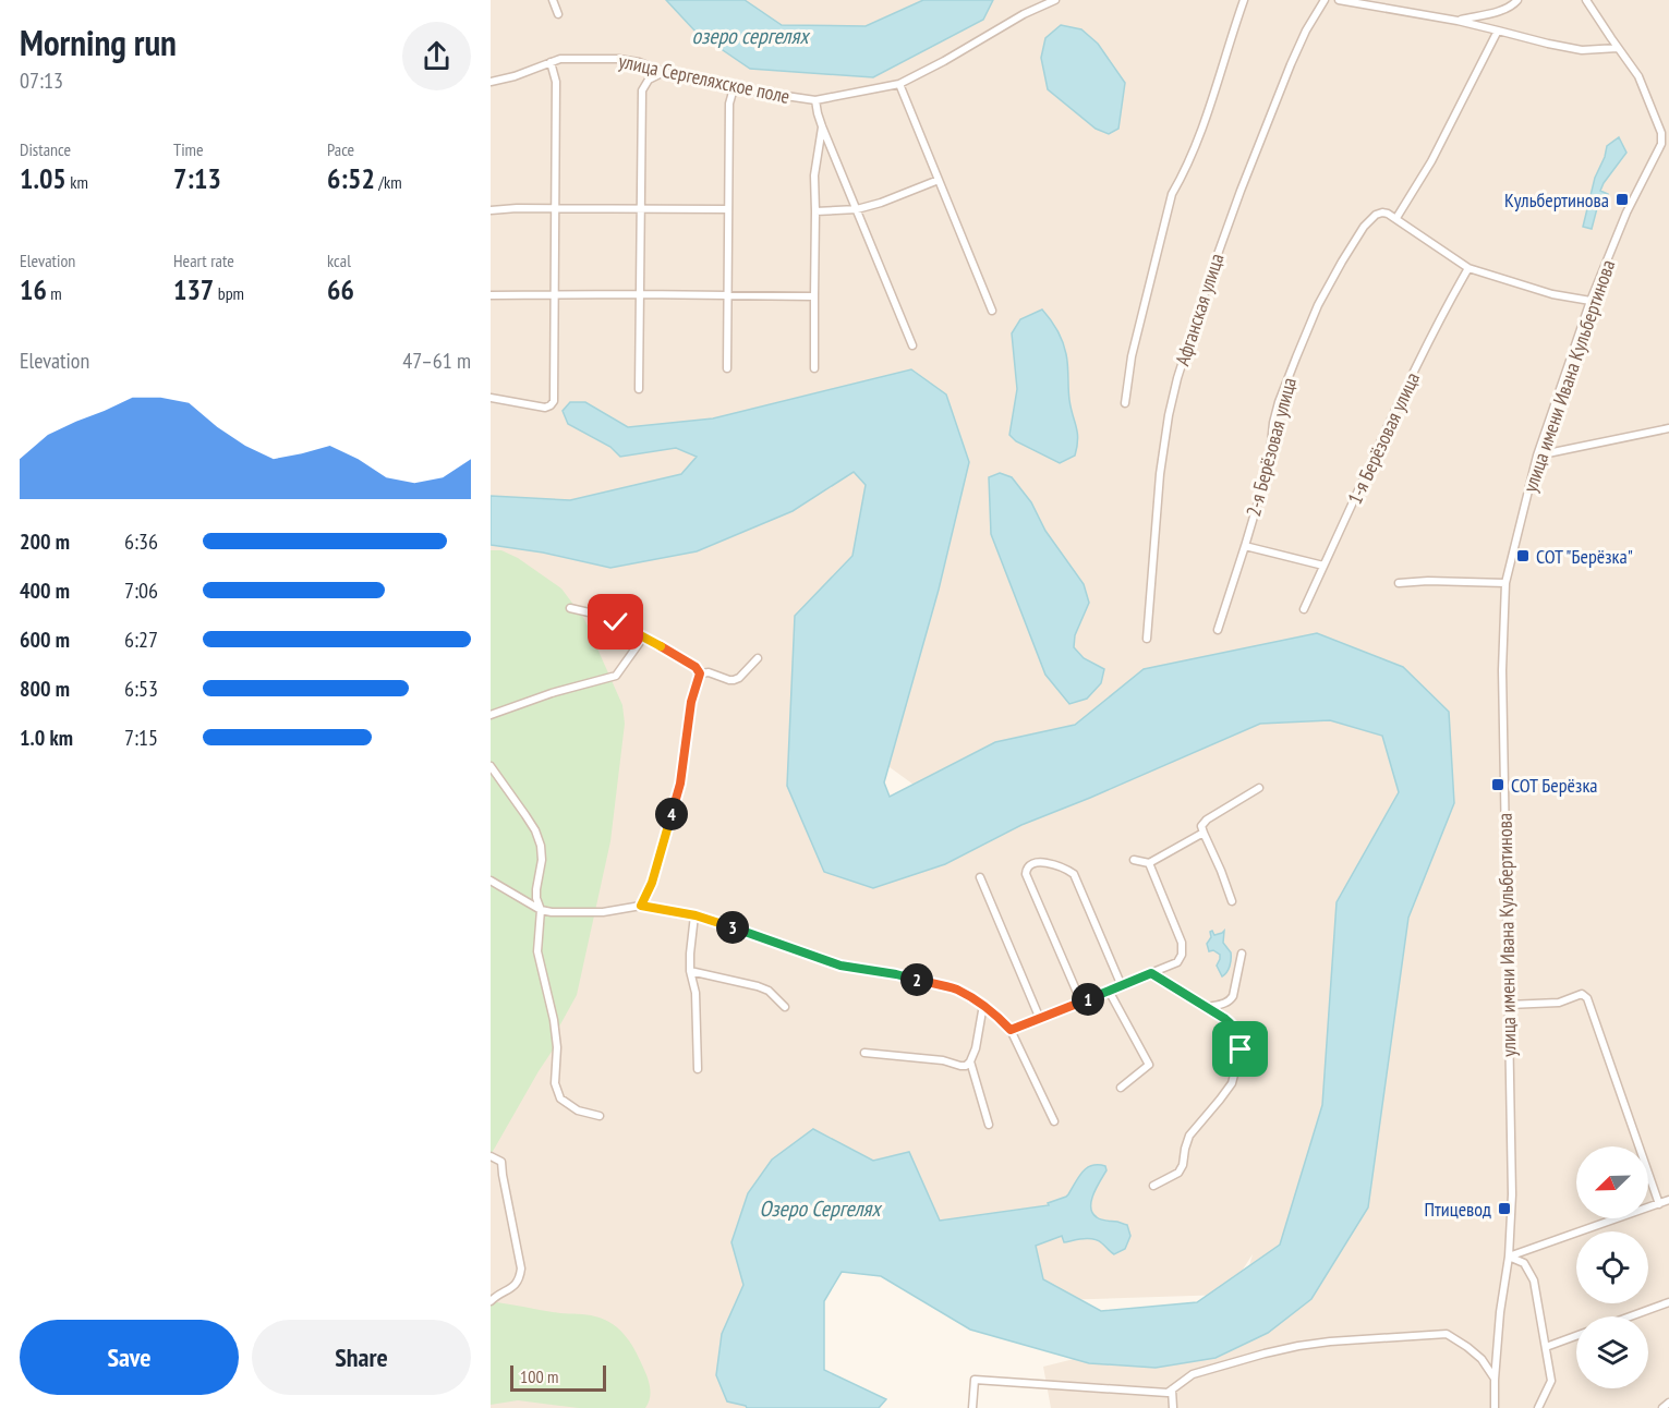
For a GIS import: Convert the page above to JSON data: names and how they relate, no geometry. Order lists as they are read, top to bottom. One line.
{"streets":{"street":["улица Сергеляхское поле","Афганская улица","улица имени Ивана Кульбертинова","1-я Берёзовая улица","2-я Берёзовая улица"]},"water":["озеро сергелях","Озеро Сергелях"],"places":{"transit":["Кульбертинова","СОТ \"Берёзка\"","СОТ Берёзка","Птицевод"]},"scale_bar":"100 m","north":"bottom left","page":{"heading":["Morning run","07:13"],"stats":[["Distance","1.05 km"],["Time","7:13"],["Pace","6:52 /km"],["Elevation","16 m"],["Heart rate","137 bpm"],["kcal","66"]],"chart":["Elevation","47–61 m"],"list":[{"name":"200 m","note":"6:36"},{"name":"400 m","note":"7:06"},{"name":"600 m","note":"6:27"},{"name":"800 m","note":"6:53"},{"name":"1.0 km","note":"7:15"}],"pins":["4","3","2","1"],"buttons":["Save","Share"],"scale":"100 m"}}
